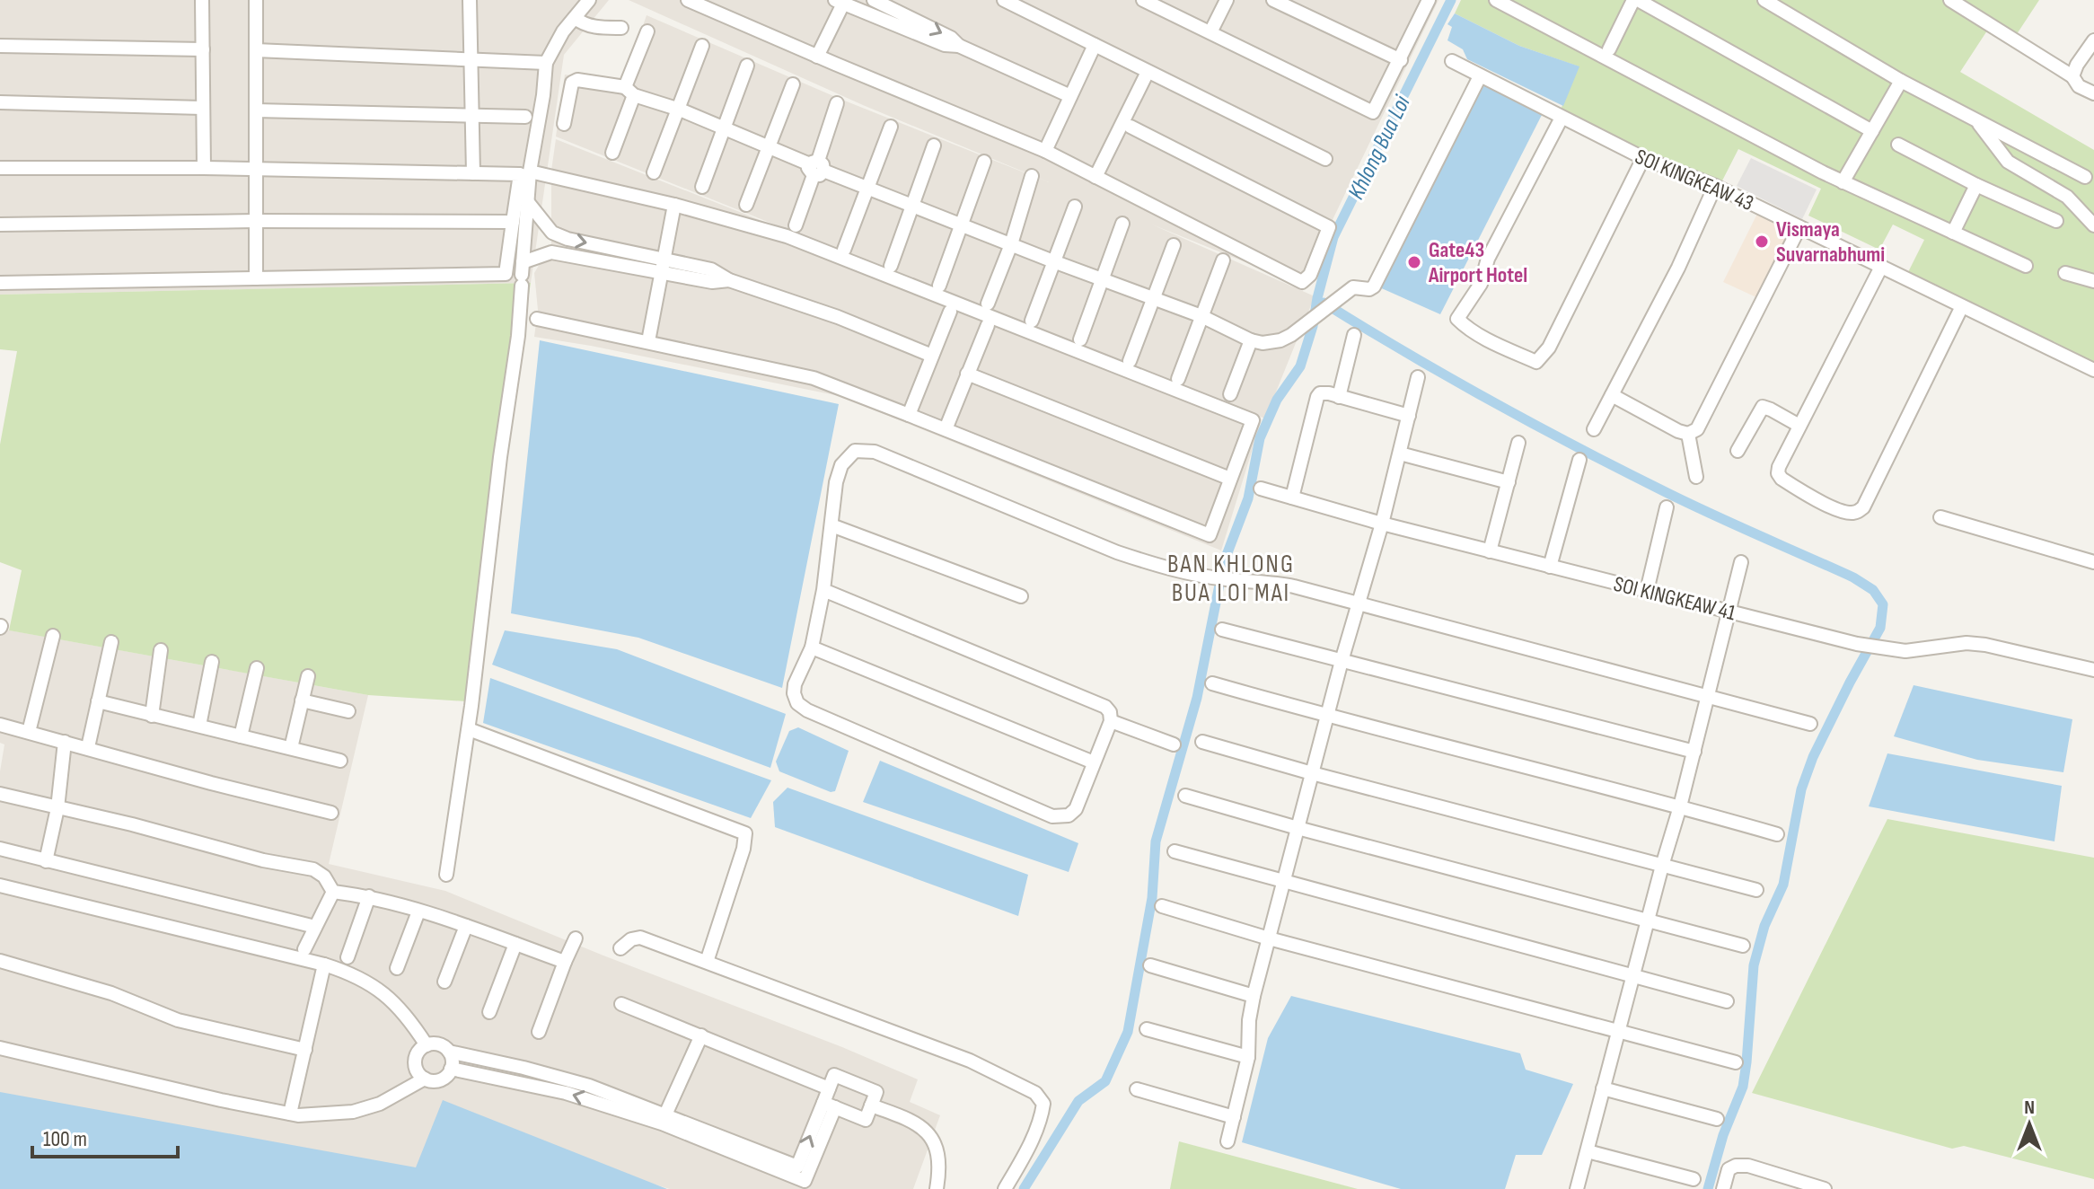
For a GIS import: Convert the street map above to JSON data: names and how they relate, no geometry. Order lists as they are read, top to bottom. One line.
{"streets":{"street":["SOI KINGKEAW 43","SOI KINGKEAW 41"]},"districts":["BAN KHLONG BUA LOI MAI"],"water":["Khlong Bua Loi"],"places":["Vismaya Suvarnabhumi","Gate43 Airport Hotel"],"scale_bar":"100 m","north":"top"}
